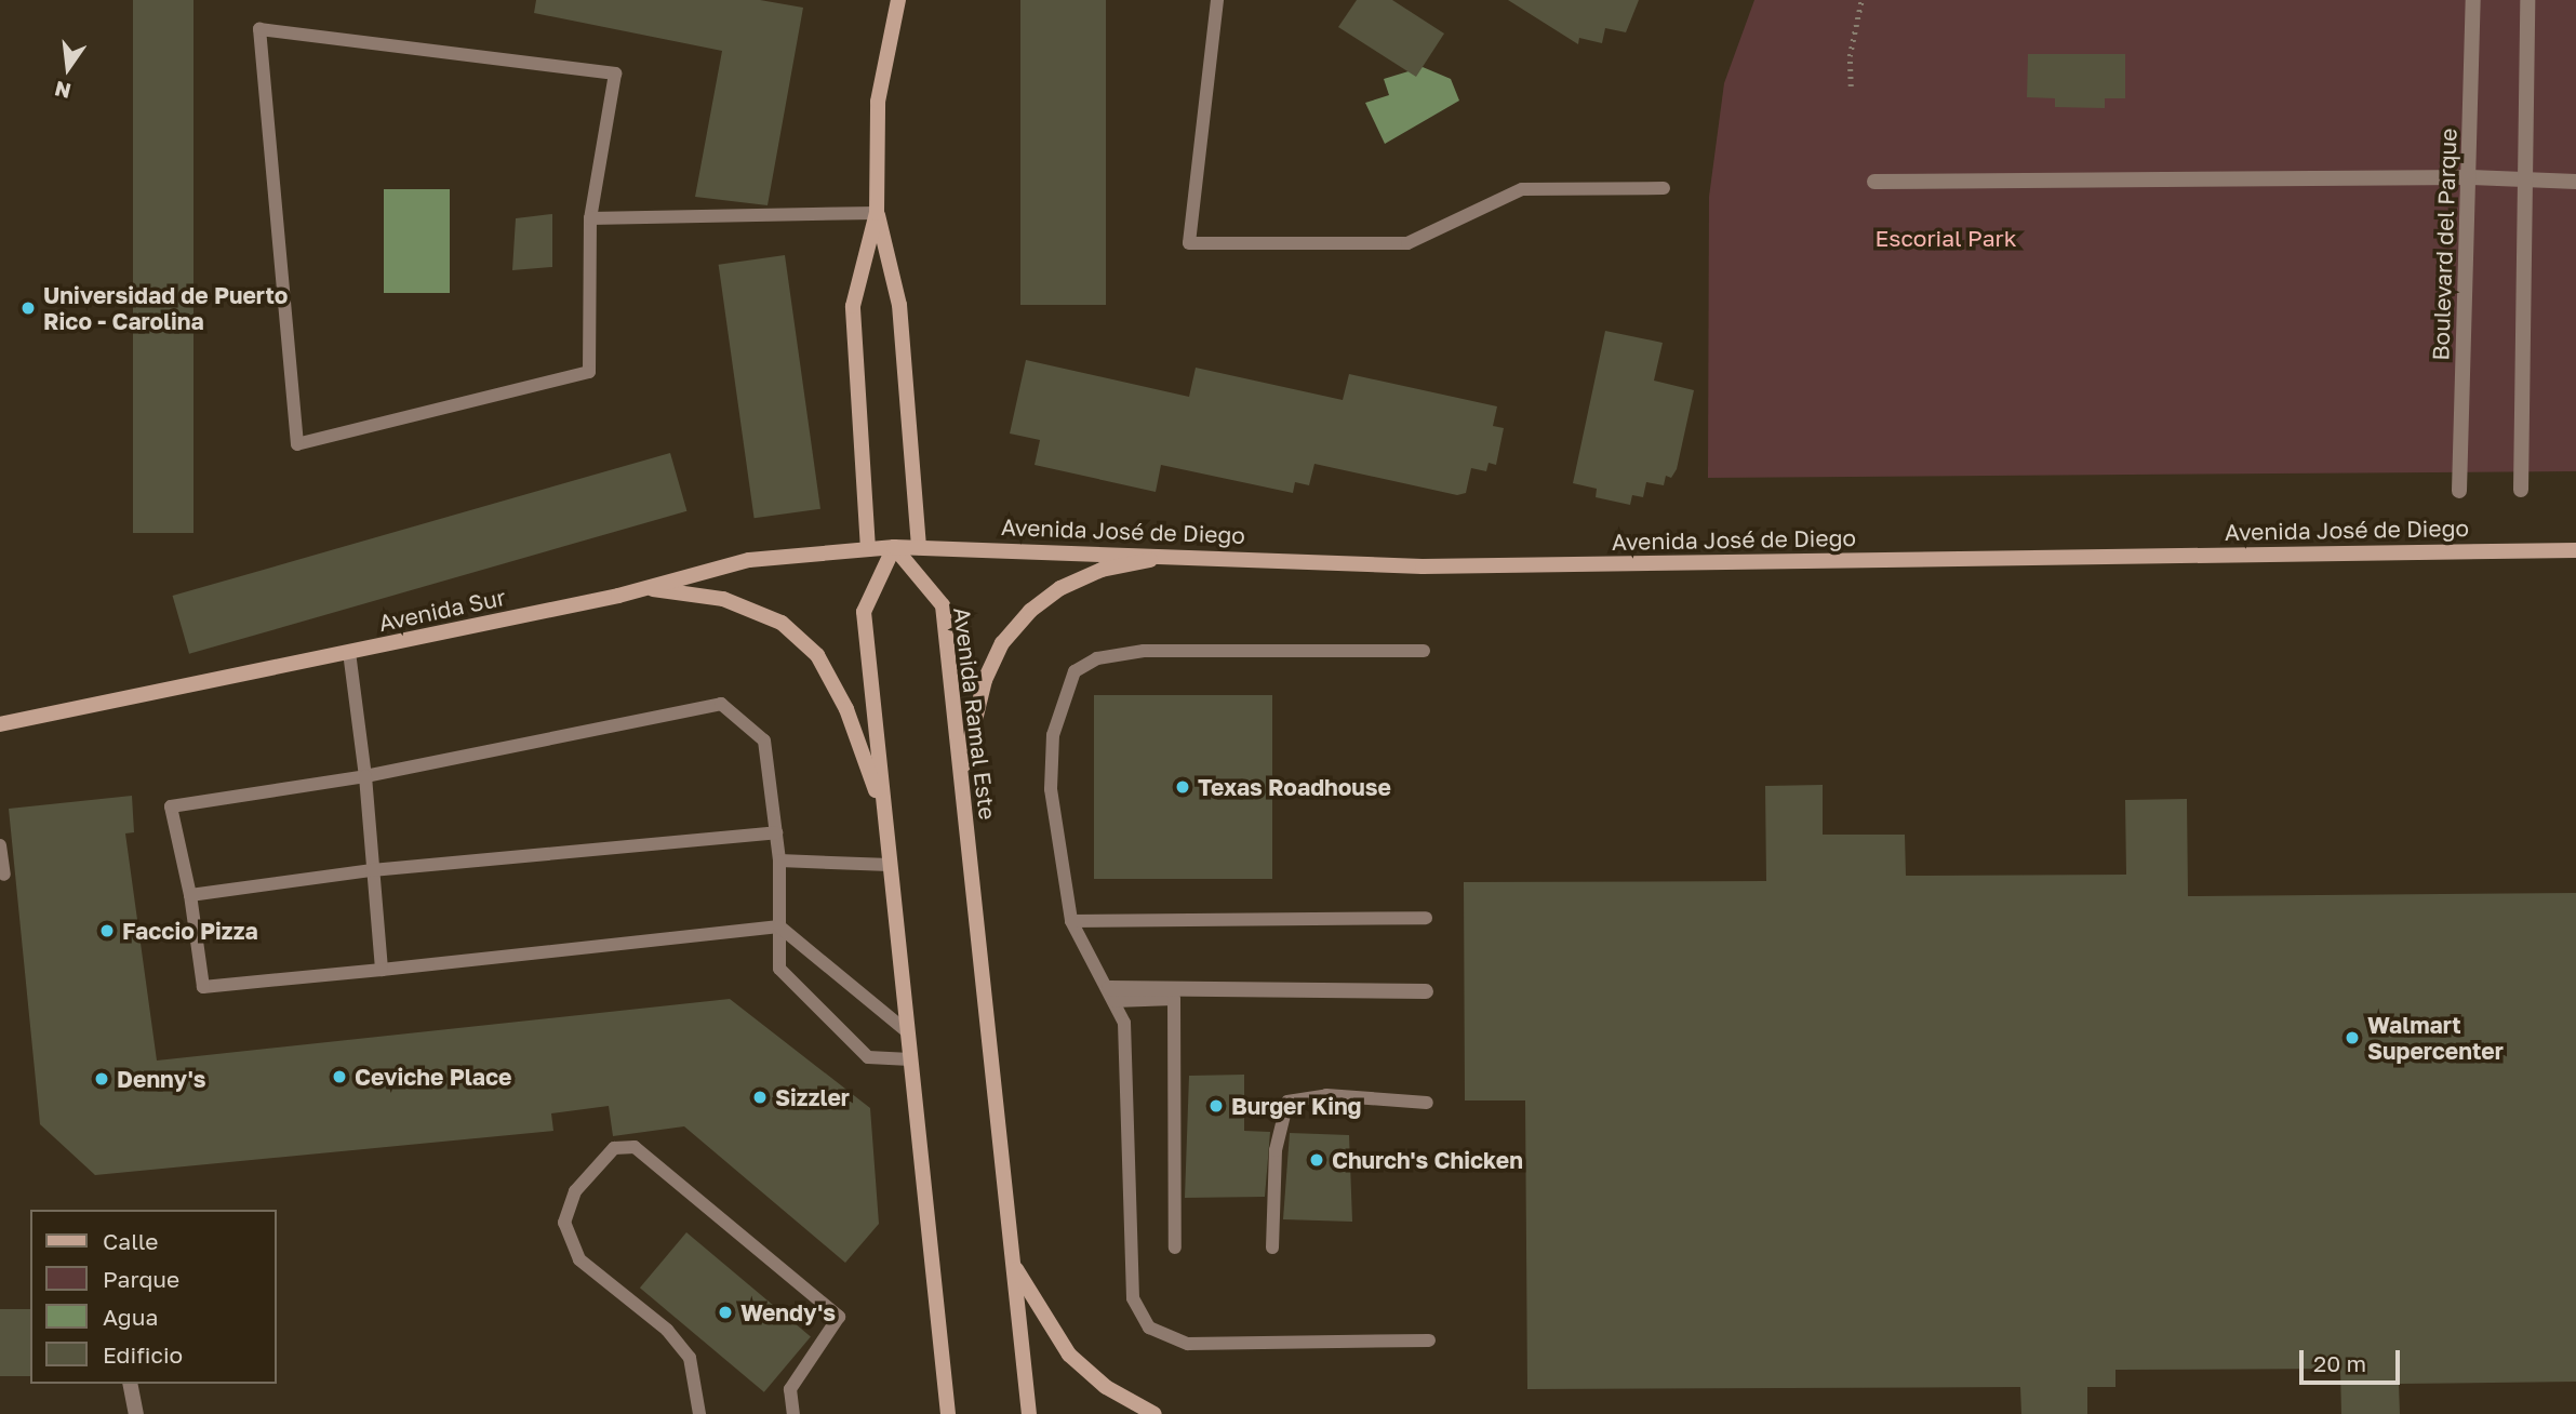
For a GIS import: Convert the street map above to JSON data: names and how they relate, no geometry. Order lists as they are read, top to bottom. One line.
{"streets":{"street":["Boulevard del Parque","Avenida José de Diego","Avenida Sur","Avenida Ramal Este"]},"crossings":[["Avenida José de Diego","Avenida Sur"],["Avenida José de Diego","Avenida Ramal Este"],["Avenida Sur","Avenida Ramal Este"]],"parks":["Escorial Park"],"places":["Universidad de Puerto Rico - Carolina","Texas Roadhouse","Faccio Pizza","Walmart Supercenter","Ceviche Place","Denny's","Sizzler","Burger King","Church's Chicken","Wendy's"],"legend":["Calle","Parque","Agua","Edificio"],"scale_bar":"20 m","north":"bottom"}
